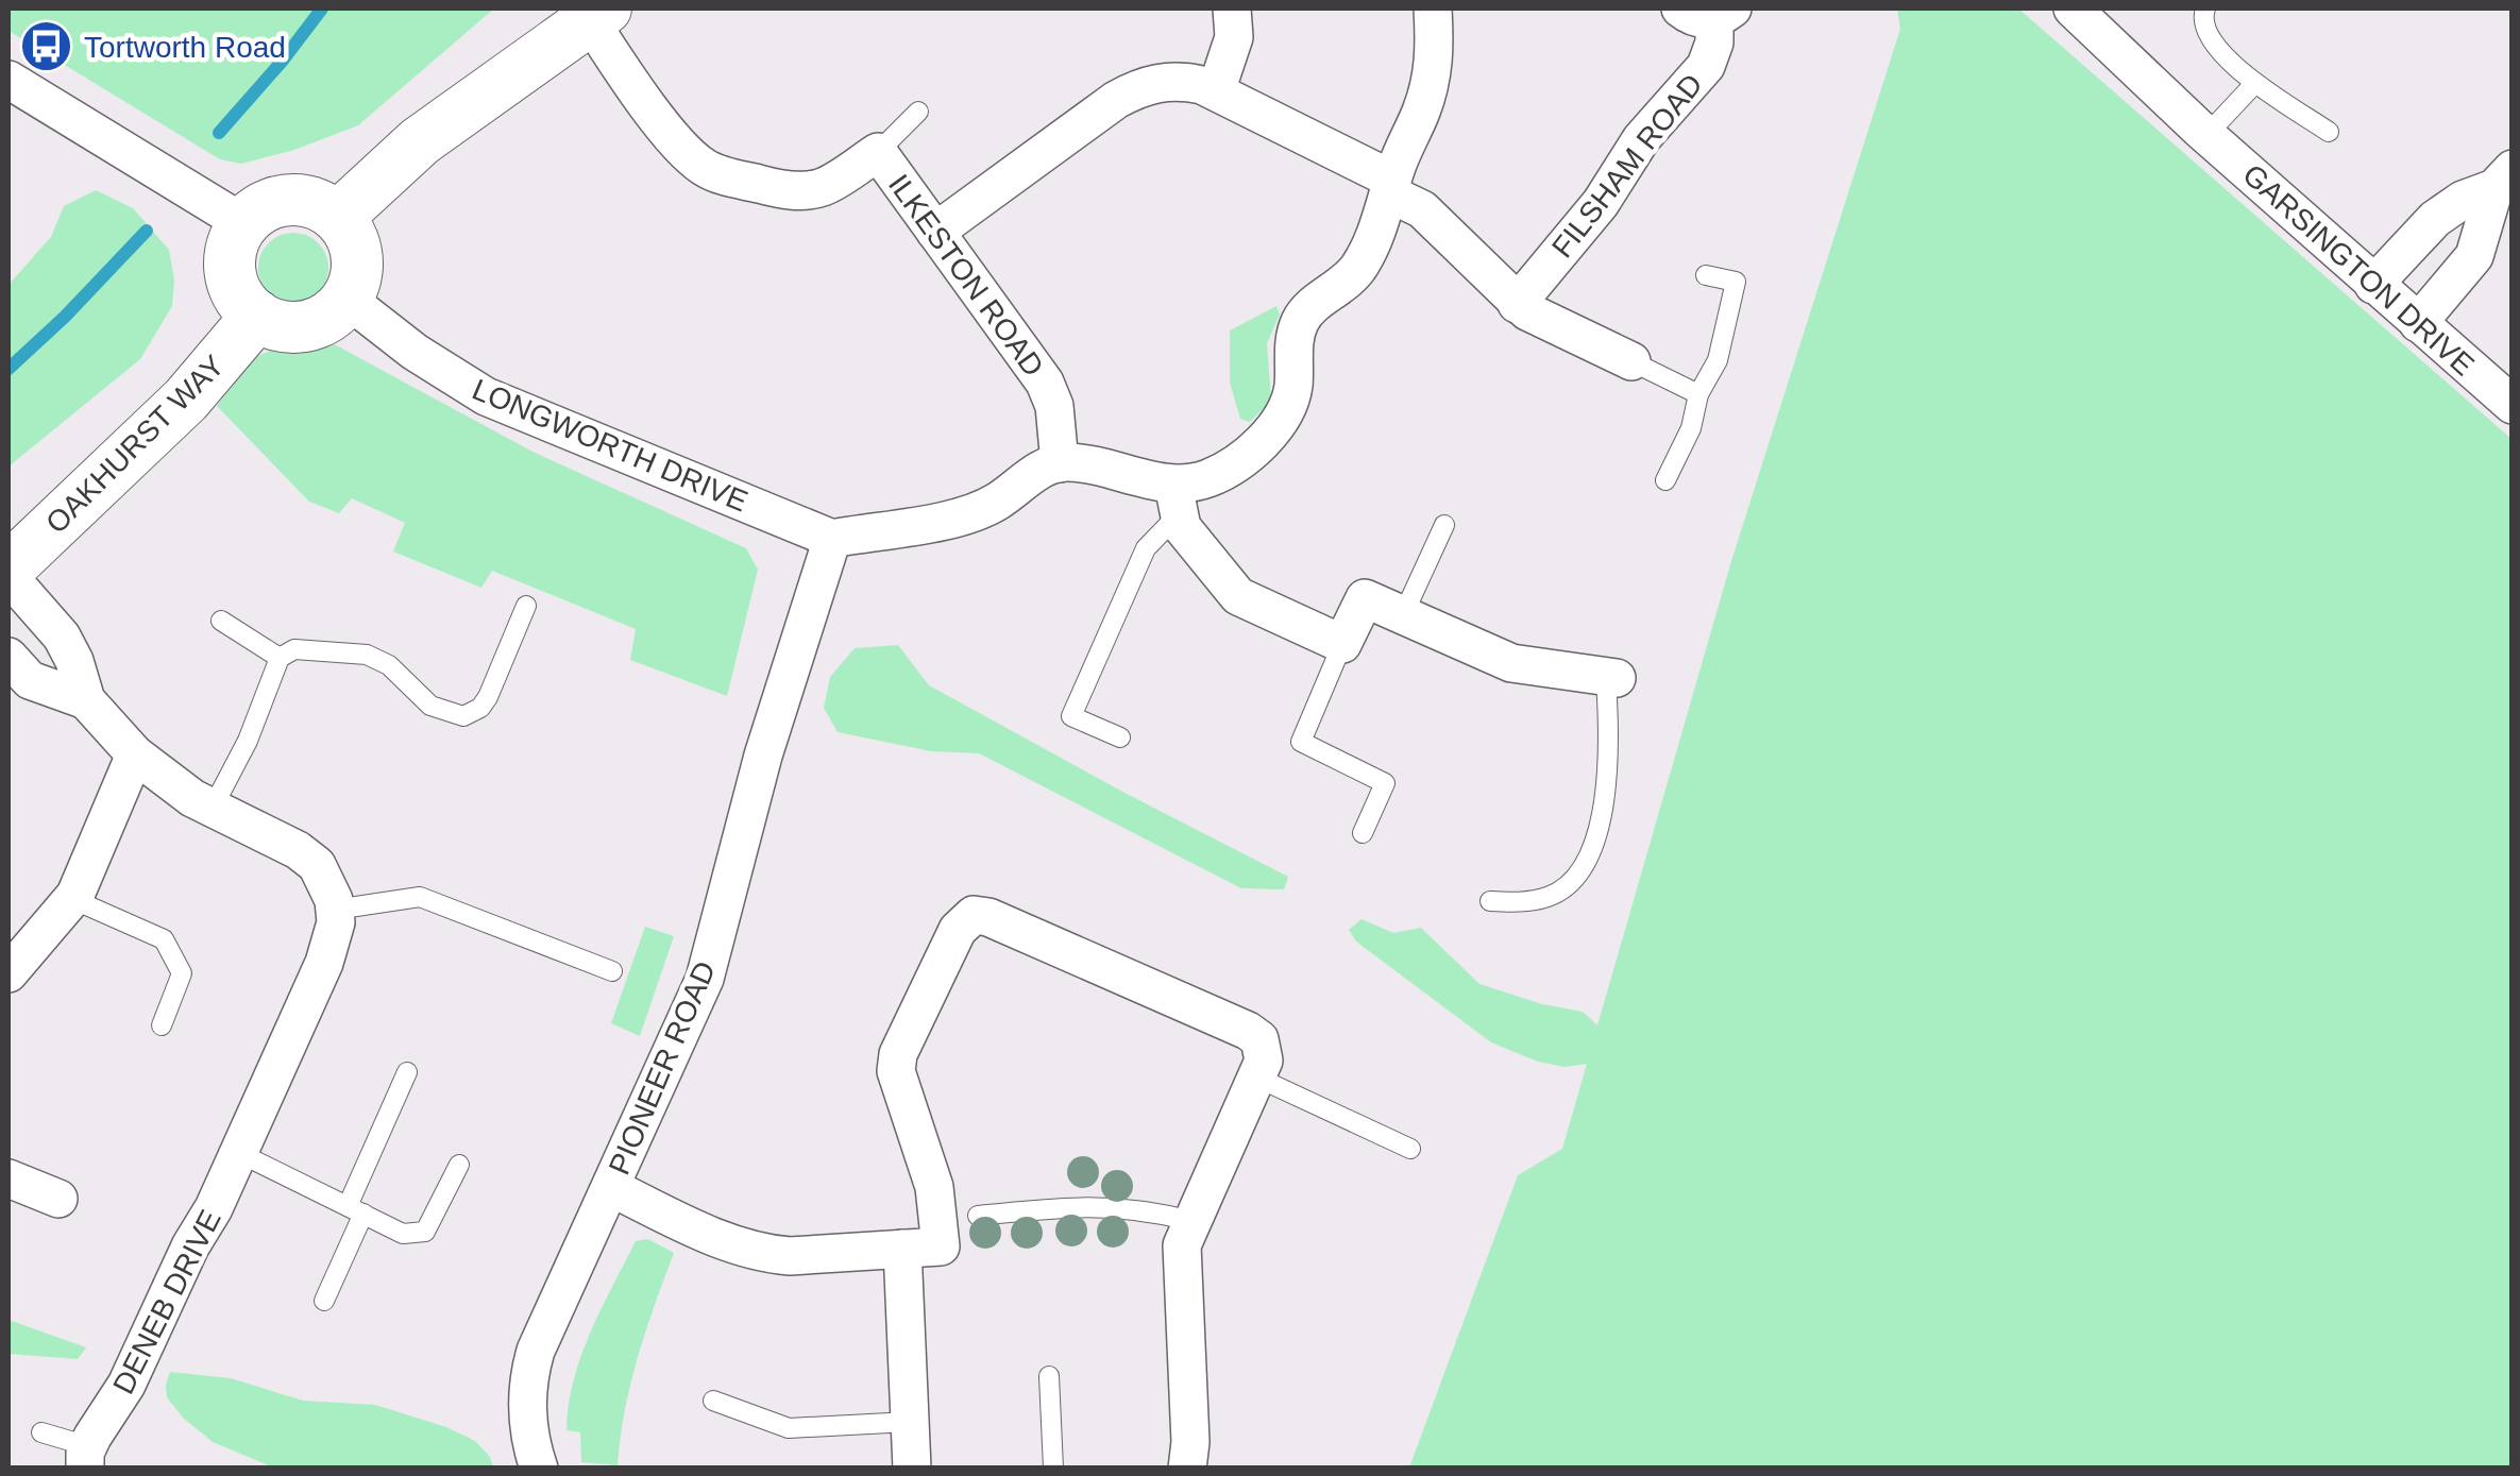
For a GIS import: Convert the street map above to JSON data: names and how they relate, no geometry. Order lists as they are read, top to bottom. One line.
{"streets":{"street":["FILSHAM ROAD","GARSINGTON DRIVE","ILKESTON ROAD","OAKHURST WAY","LONGWORTH DRIVE","PIONEER ROAD","DENEB DRIVE"]},"crossings":[["OAKHURST WAY","LONGWORTH DRIVE"],["LONGWORTH DRIVE","PIONEER ROAD"]],"places":{"bus stop":["Tortworth Road"]}}
